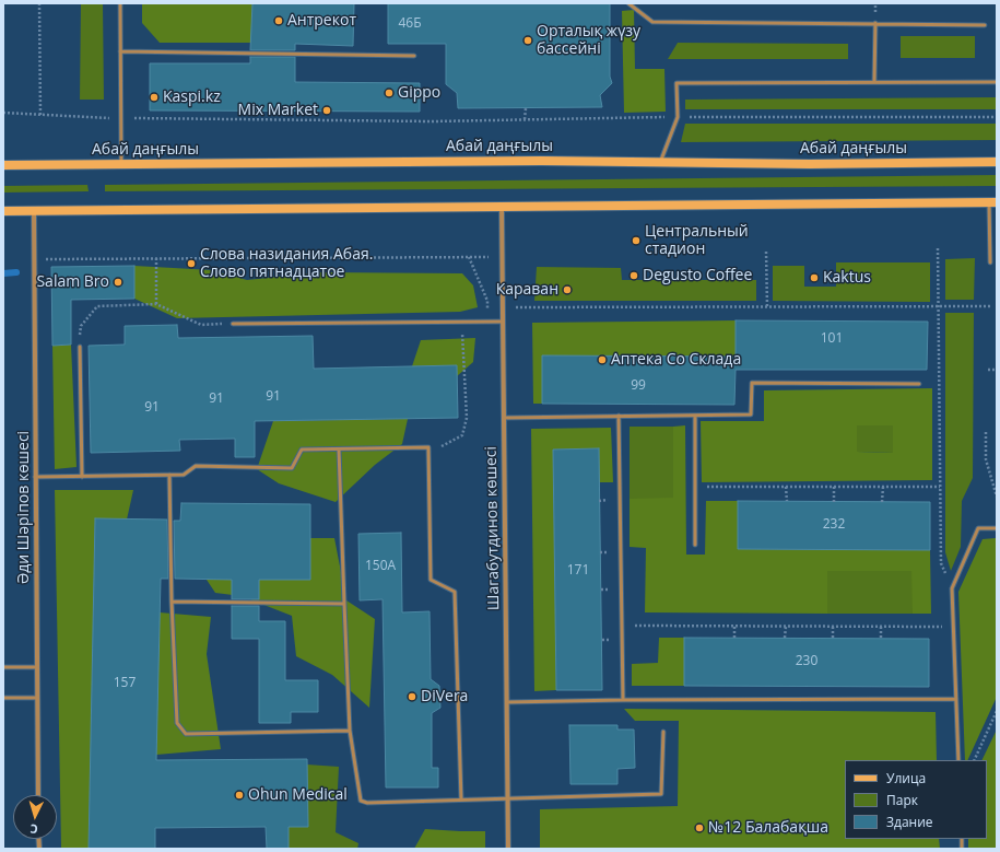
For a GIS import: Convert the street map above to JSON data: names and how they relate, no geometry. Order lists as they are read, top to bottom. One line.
{"streets":{"main road":["Абай даңғылы"],"street":["Әди Шәріпов көшесі","Шагабутдинов көшесі"]},"places":["Антрекот","Орталық жүзу бассейні","Gippo","Kaspi.kz","Mix Market","Центральный стадион","Слова назидания Абая. Слово пятнадцатое","Degusto Coffee","Kaktus","Salam Bro","Караван","Аптека Со Склада","DiVera","Ohun Medical","№12 Балабақша"],"house_numbers":["46Б","101","99","91","91","91","232","150А","171","230","157"],"legend":["Улица","Парк","Здание"],"north":"bottom"}
